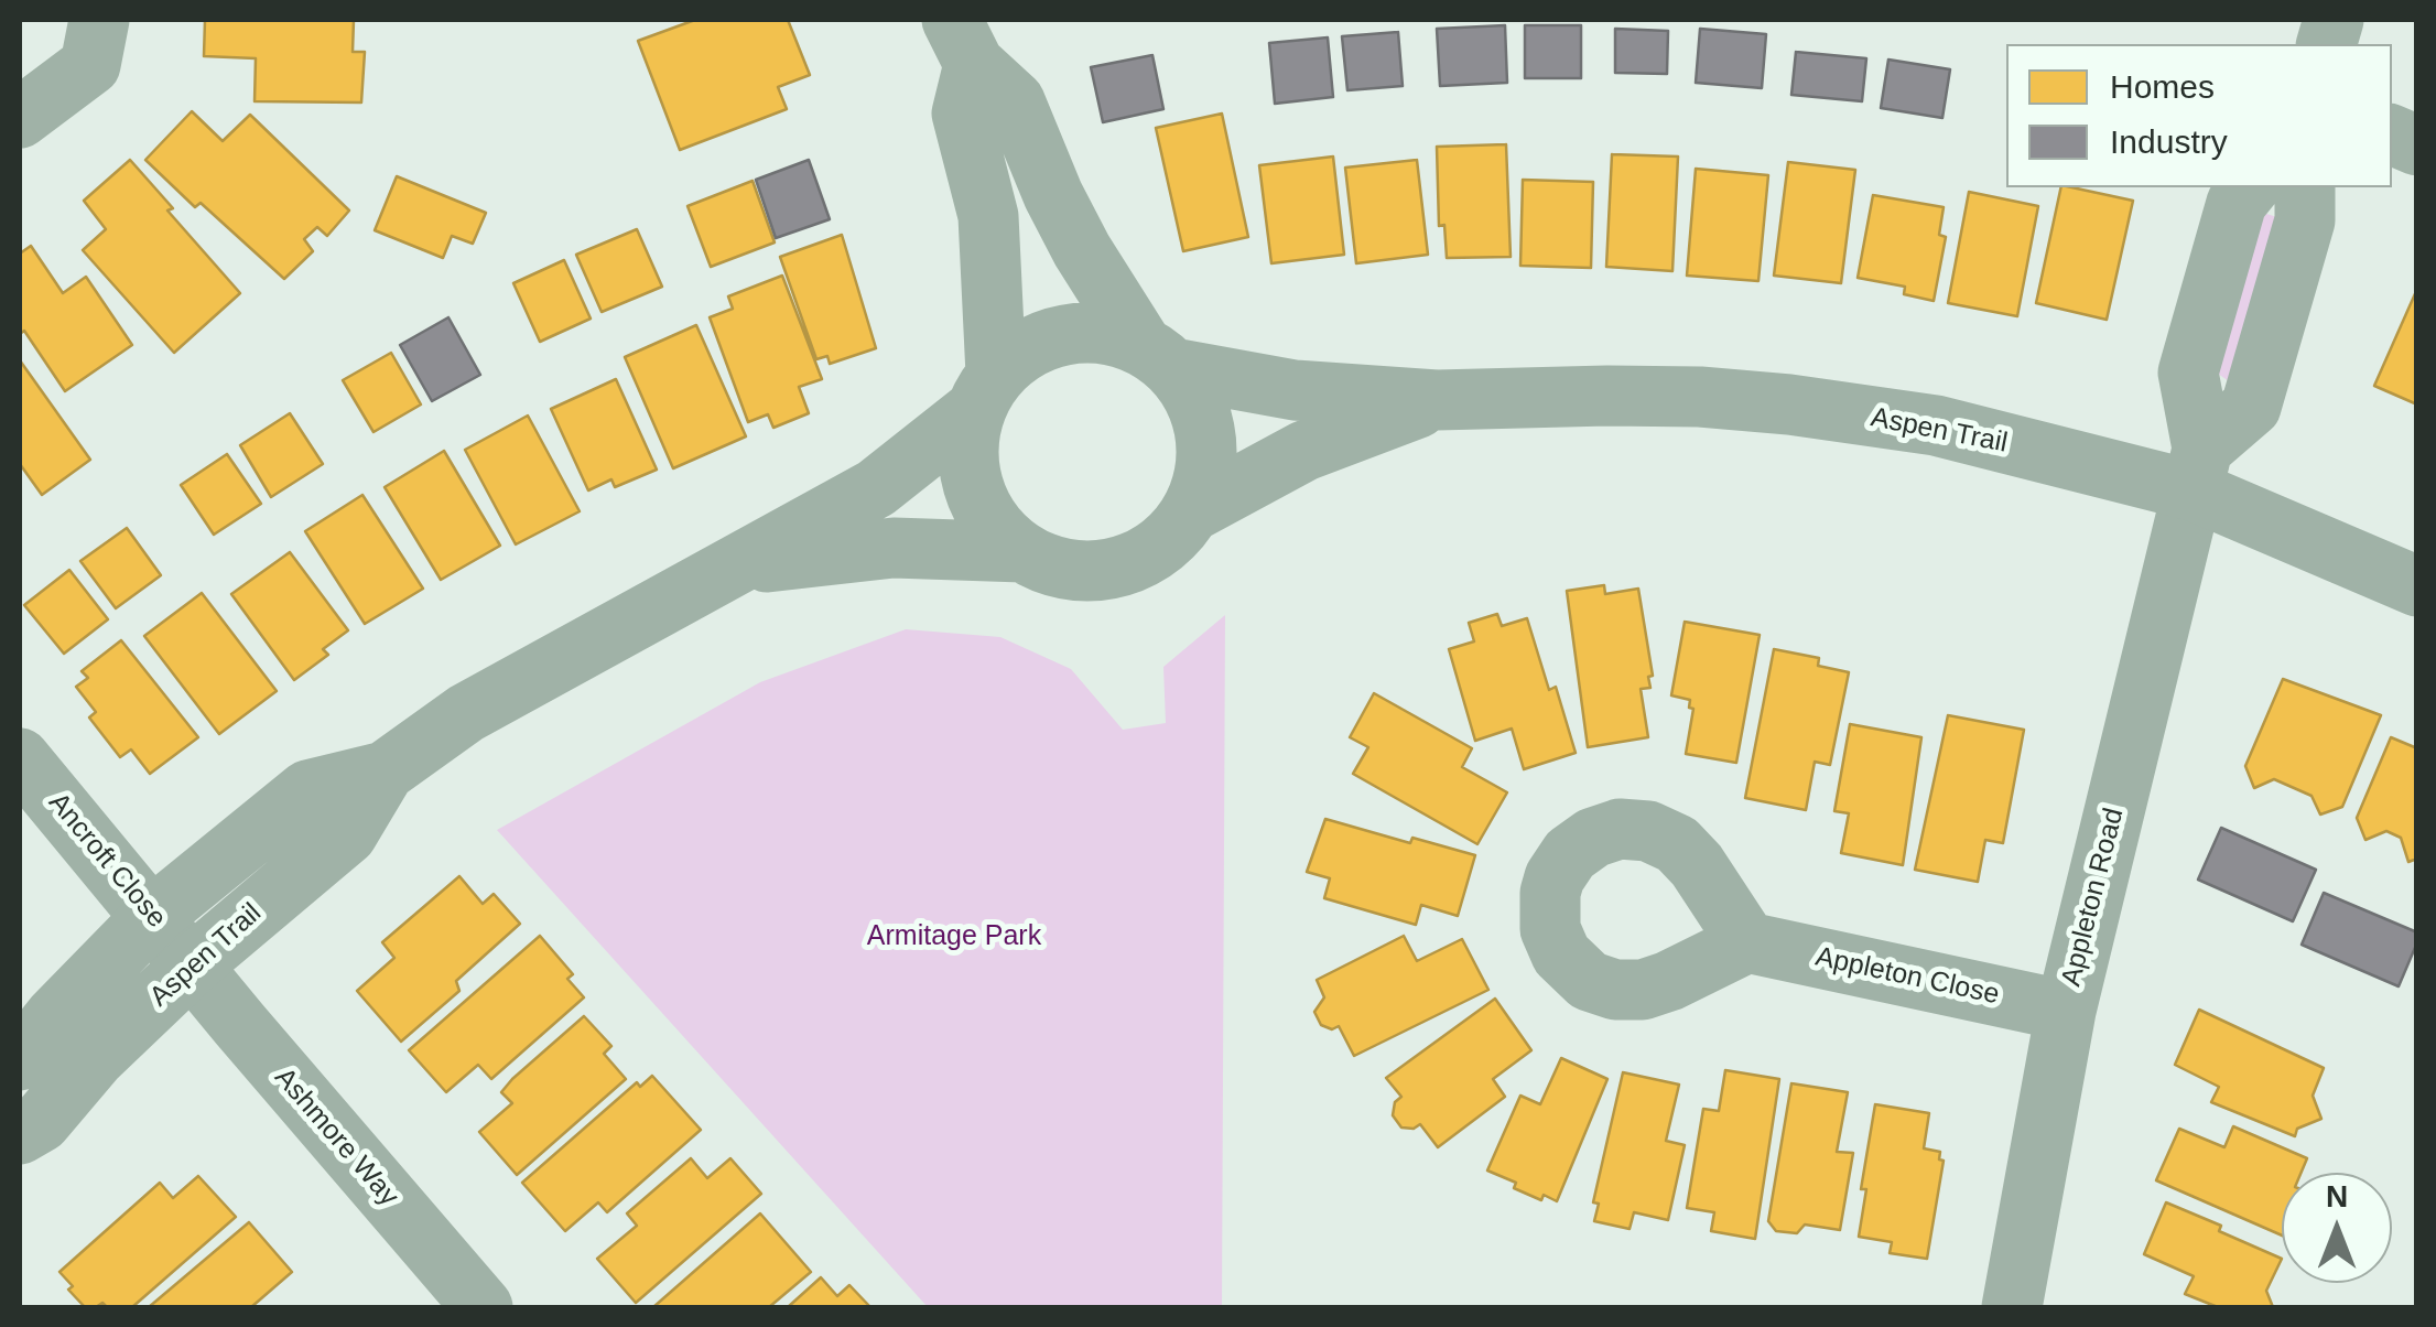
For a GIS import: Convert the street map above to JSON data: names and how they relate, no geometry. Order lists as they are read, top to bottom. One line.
{"streets":{"street":["Aspen Trail","Ancroft Close","Appleton Road","Appleton Close","Ashmore Way"]},"crossings":[["Aspen Trail","Ancroft Close"],["Aspen Trail","Appleton Road"],["Aspen Trail","Ashmore Way"],["Ancroft Close","Ashmore Way"],["Appleton Road","Appleton Close"]],"parks":["Armitage Park"],"legend":["Homes","Industry"],"north":"top"}
